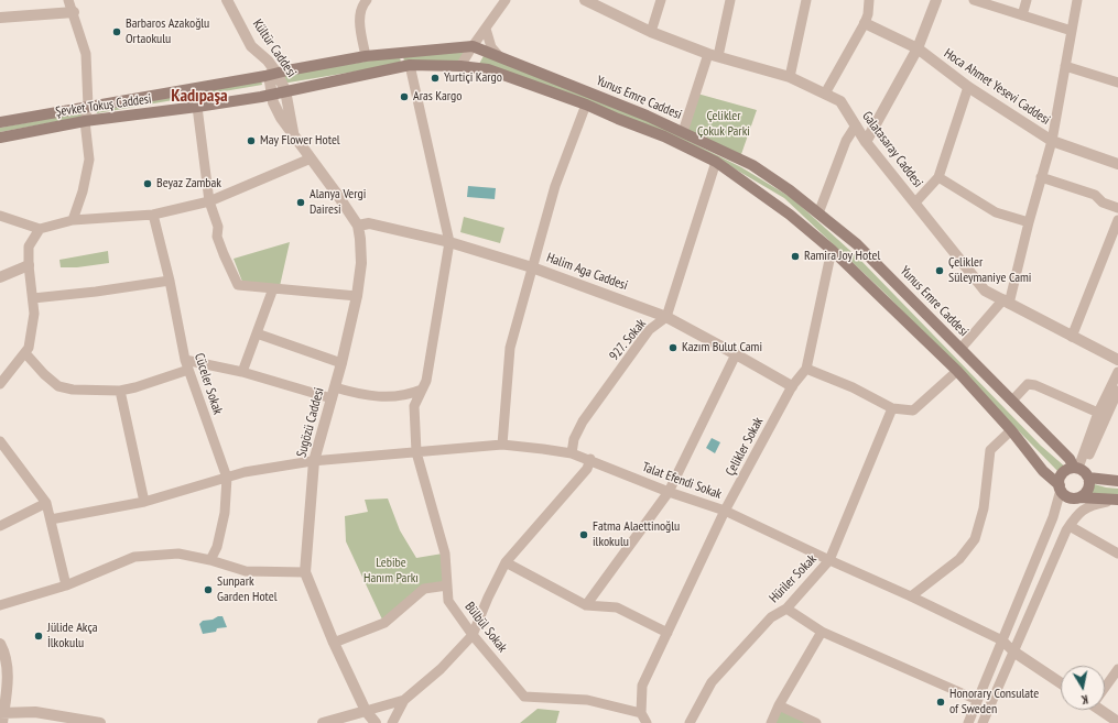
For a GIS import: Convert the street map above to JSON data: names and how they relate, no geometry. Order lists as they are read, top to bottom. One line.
{"streets":{"main road":["Yunus Emre Caddesi","Şevket Tokuş Caddesi"],"street":["Kültür Caddesi","Hoca Ahmet Yesevi Caddesi","Galatasaray Caddesi","Halim Aga Caddesi","927. Sokak","Cüceler Sokak","Sugözü Caddesi","Çelikler Sokak","Talat Efendi Sokak","Hüriler Sokak","Bülbül Sokak"]},"crossings":[["Kültür Caddesi","Yunus Emre Caddesi"],["Kültür Caddesi","Şevket Tokuş Caddesi"],["Kültür Caddesi","Sugözü Caddesi"],["Yunus Emre Caddesi","Şevket Tokuş Caddesi"],["Yunus Emre Caddesi","927. Sokak"],["Yunus Emre Caddesi","Sugözü Caddesi"],["Yunus Emre Caddesi","Çelikler Sokak"],["Şevket Tokuş Caddesi","Sugözü Caddesi"],["Halim Aga Caddesi","927. Sokak"],["Halim Aga Caddesi","Sugözü Caddesi"],["Halim Aga Caddesi","Çelikler Sokak"],["Halim Aga Caddesi","Bülbül Sokak"],["927. Sokak","Talat Efendi Sokak"],["Cüceler Sokak","Talat Efendi Sokak"],["Sugözü Caddesi","Talat Efendi Sokak"],["Çelikler Sokak","Talat Efendi Sokak"],["Çelikler Sokak","Bülbül Sokak"],["Talat Efendi Sokak","Hüriler Sokak"],["Talat Efendi Sokak","Bülbül Sokak"]],"districts":["Kadıpaşa"],"parks":["Çelikler Çokuk Parki","Lebibe Hanım Parkı"],"places":["Barbaros Azakoğlu Ortaokulu","Yurtiçi Kargo","Aras Kargo","May Flower Hotel","Beyaz Zambak","Alanya Vergi Dairesi","Ramira Joy Hotel","Çelikler Süleymaniye Cami","Kazım Bulut Cami","Fatma Alaettinoğlu ilkokulu","Sunpark Garden Hotel","Jülide Akça İlkokulu","Honorary Consulate of Sweden"],"north":"bottom"}
